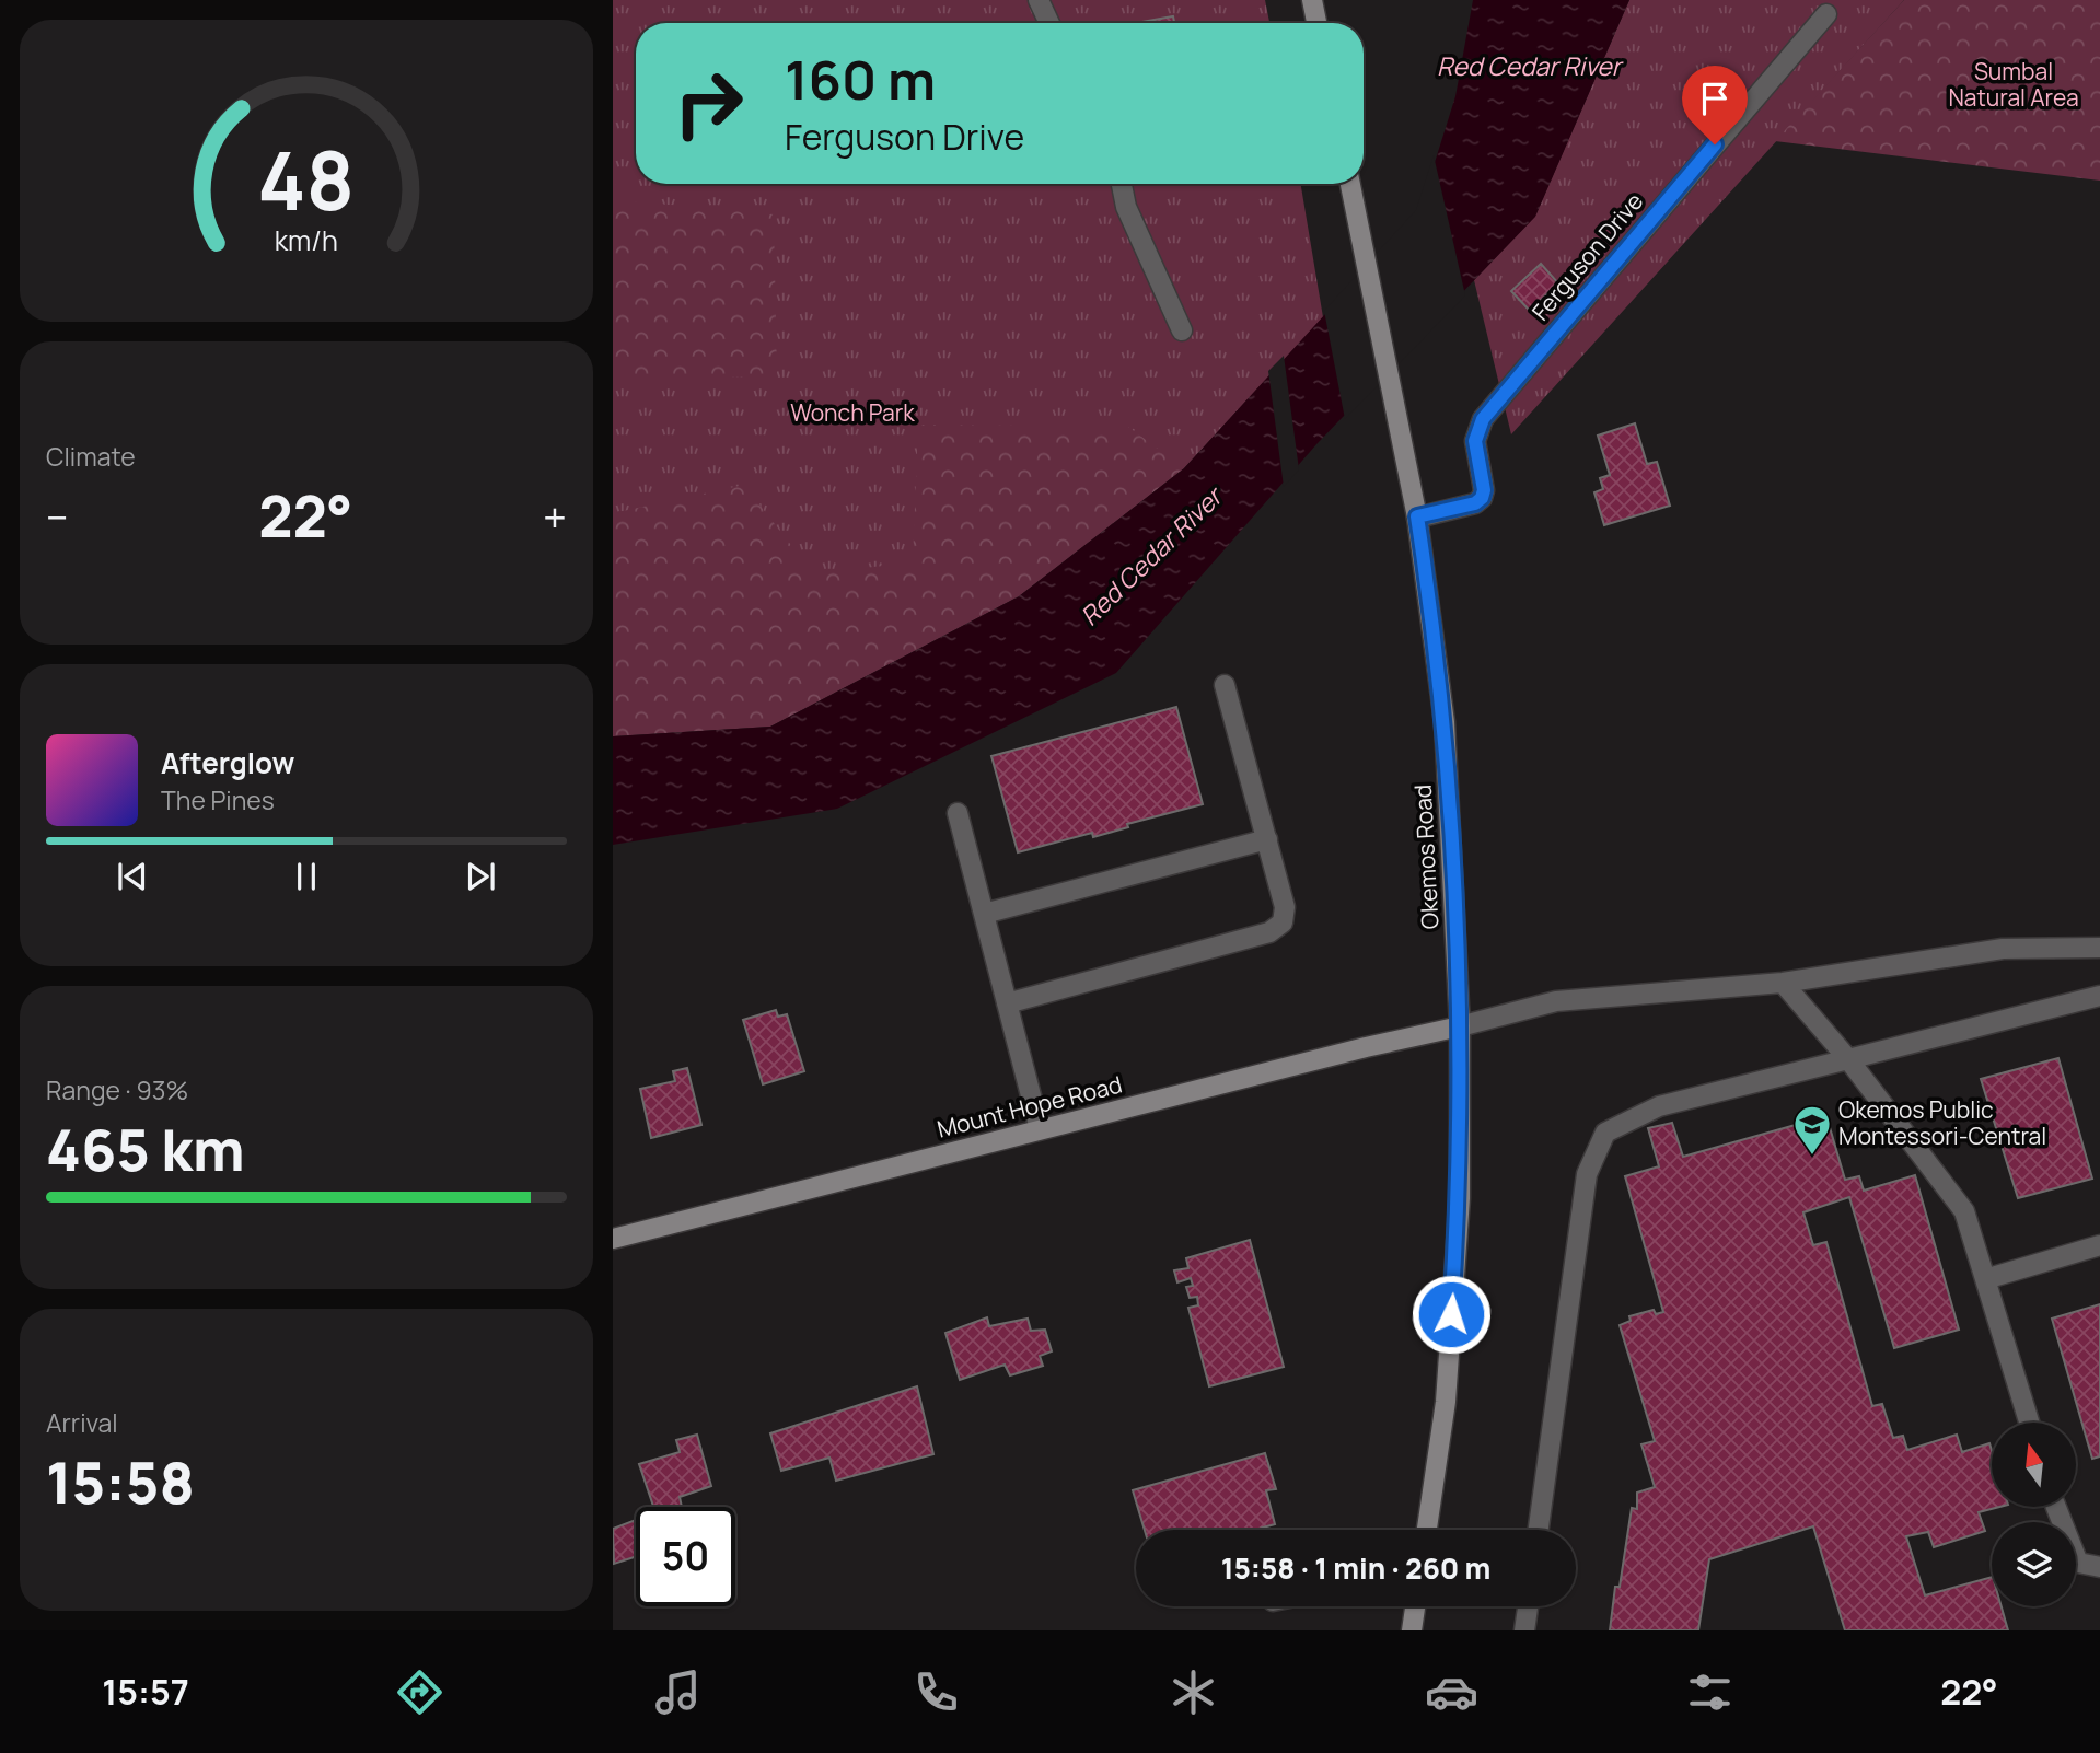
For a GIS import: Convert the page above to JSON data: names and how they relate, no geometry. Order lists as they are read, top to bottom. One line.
{"streets":{"main road":["Okemos Road","Mount Hope Road"],"lane":["Ferguson Drive"]},"crossings":[["Ferguson Drive","Okemos Road"],["Okemos Road","Mount Hope Road"]],"water":["Red Cedar River"],"parks":["Sumbal Natural Area","Wonch Park"],"places":{"school or university":["Okemos Public Montessori-Central"]},"north":"top","page":{"turn":["160 m","Ferguson Drive"],"tile":["Climate",["Range · 93%","465 km"],["Arrival","15:58"]],"heat":["−","22°","+"],"song":["Afterglow","The Pines"],"limit":"50","trip":"15:58 · 1 min · 260 m","tabs":["15:57","22°"],"gauge":["48","km/h"]}}
